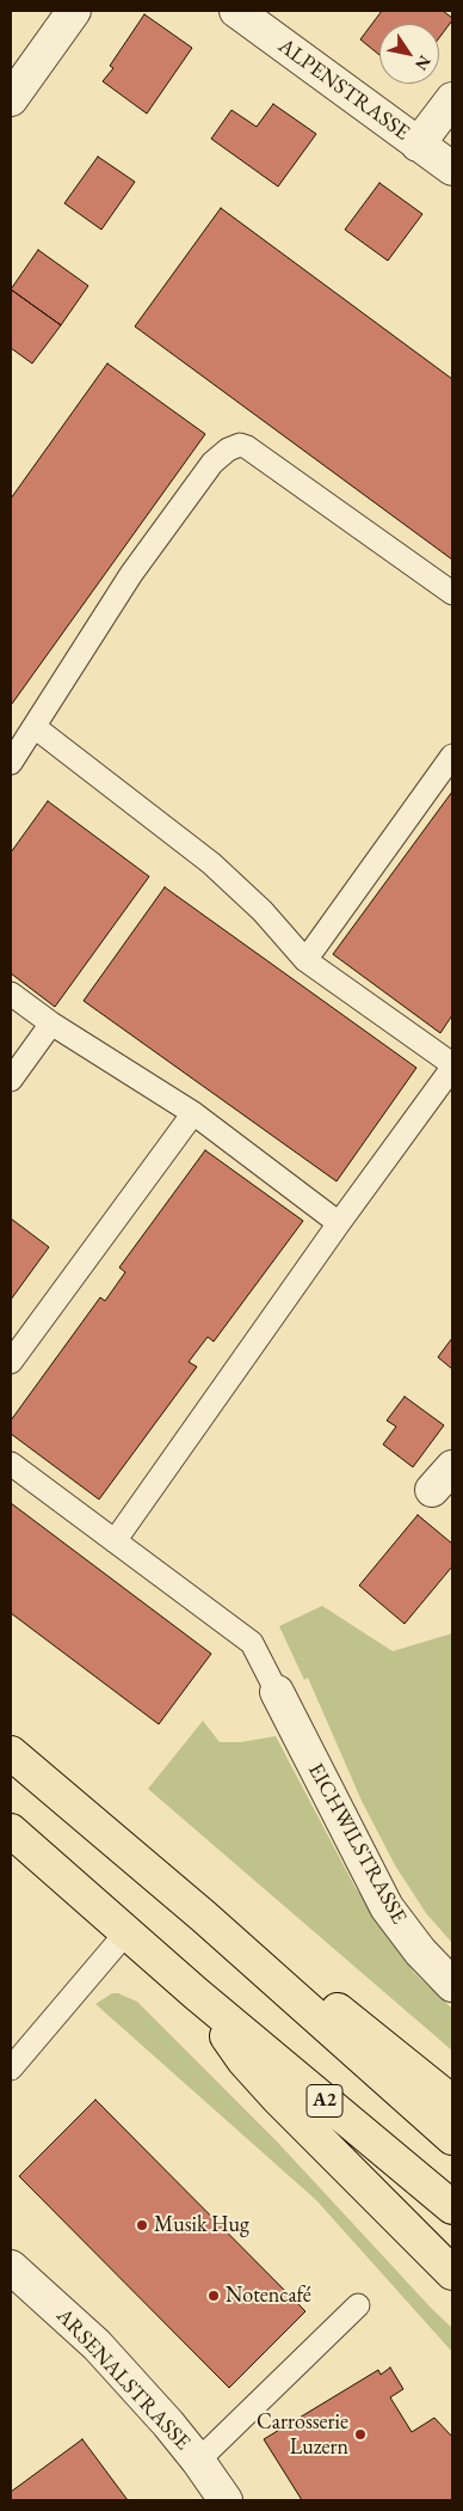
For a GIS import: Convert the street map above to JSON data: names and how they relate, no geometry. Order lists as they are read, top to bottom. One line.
{"streets":{"highway":["A2"],"street":["ALPENSTRASSE","EICHWILSTRASSE","ARSENALSTRASSE"]},"places":["Musik Hug","Notencafé","Carrosserie Luzern"],"north":"bottom right"}
